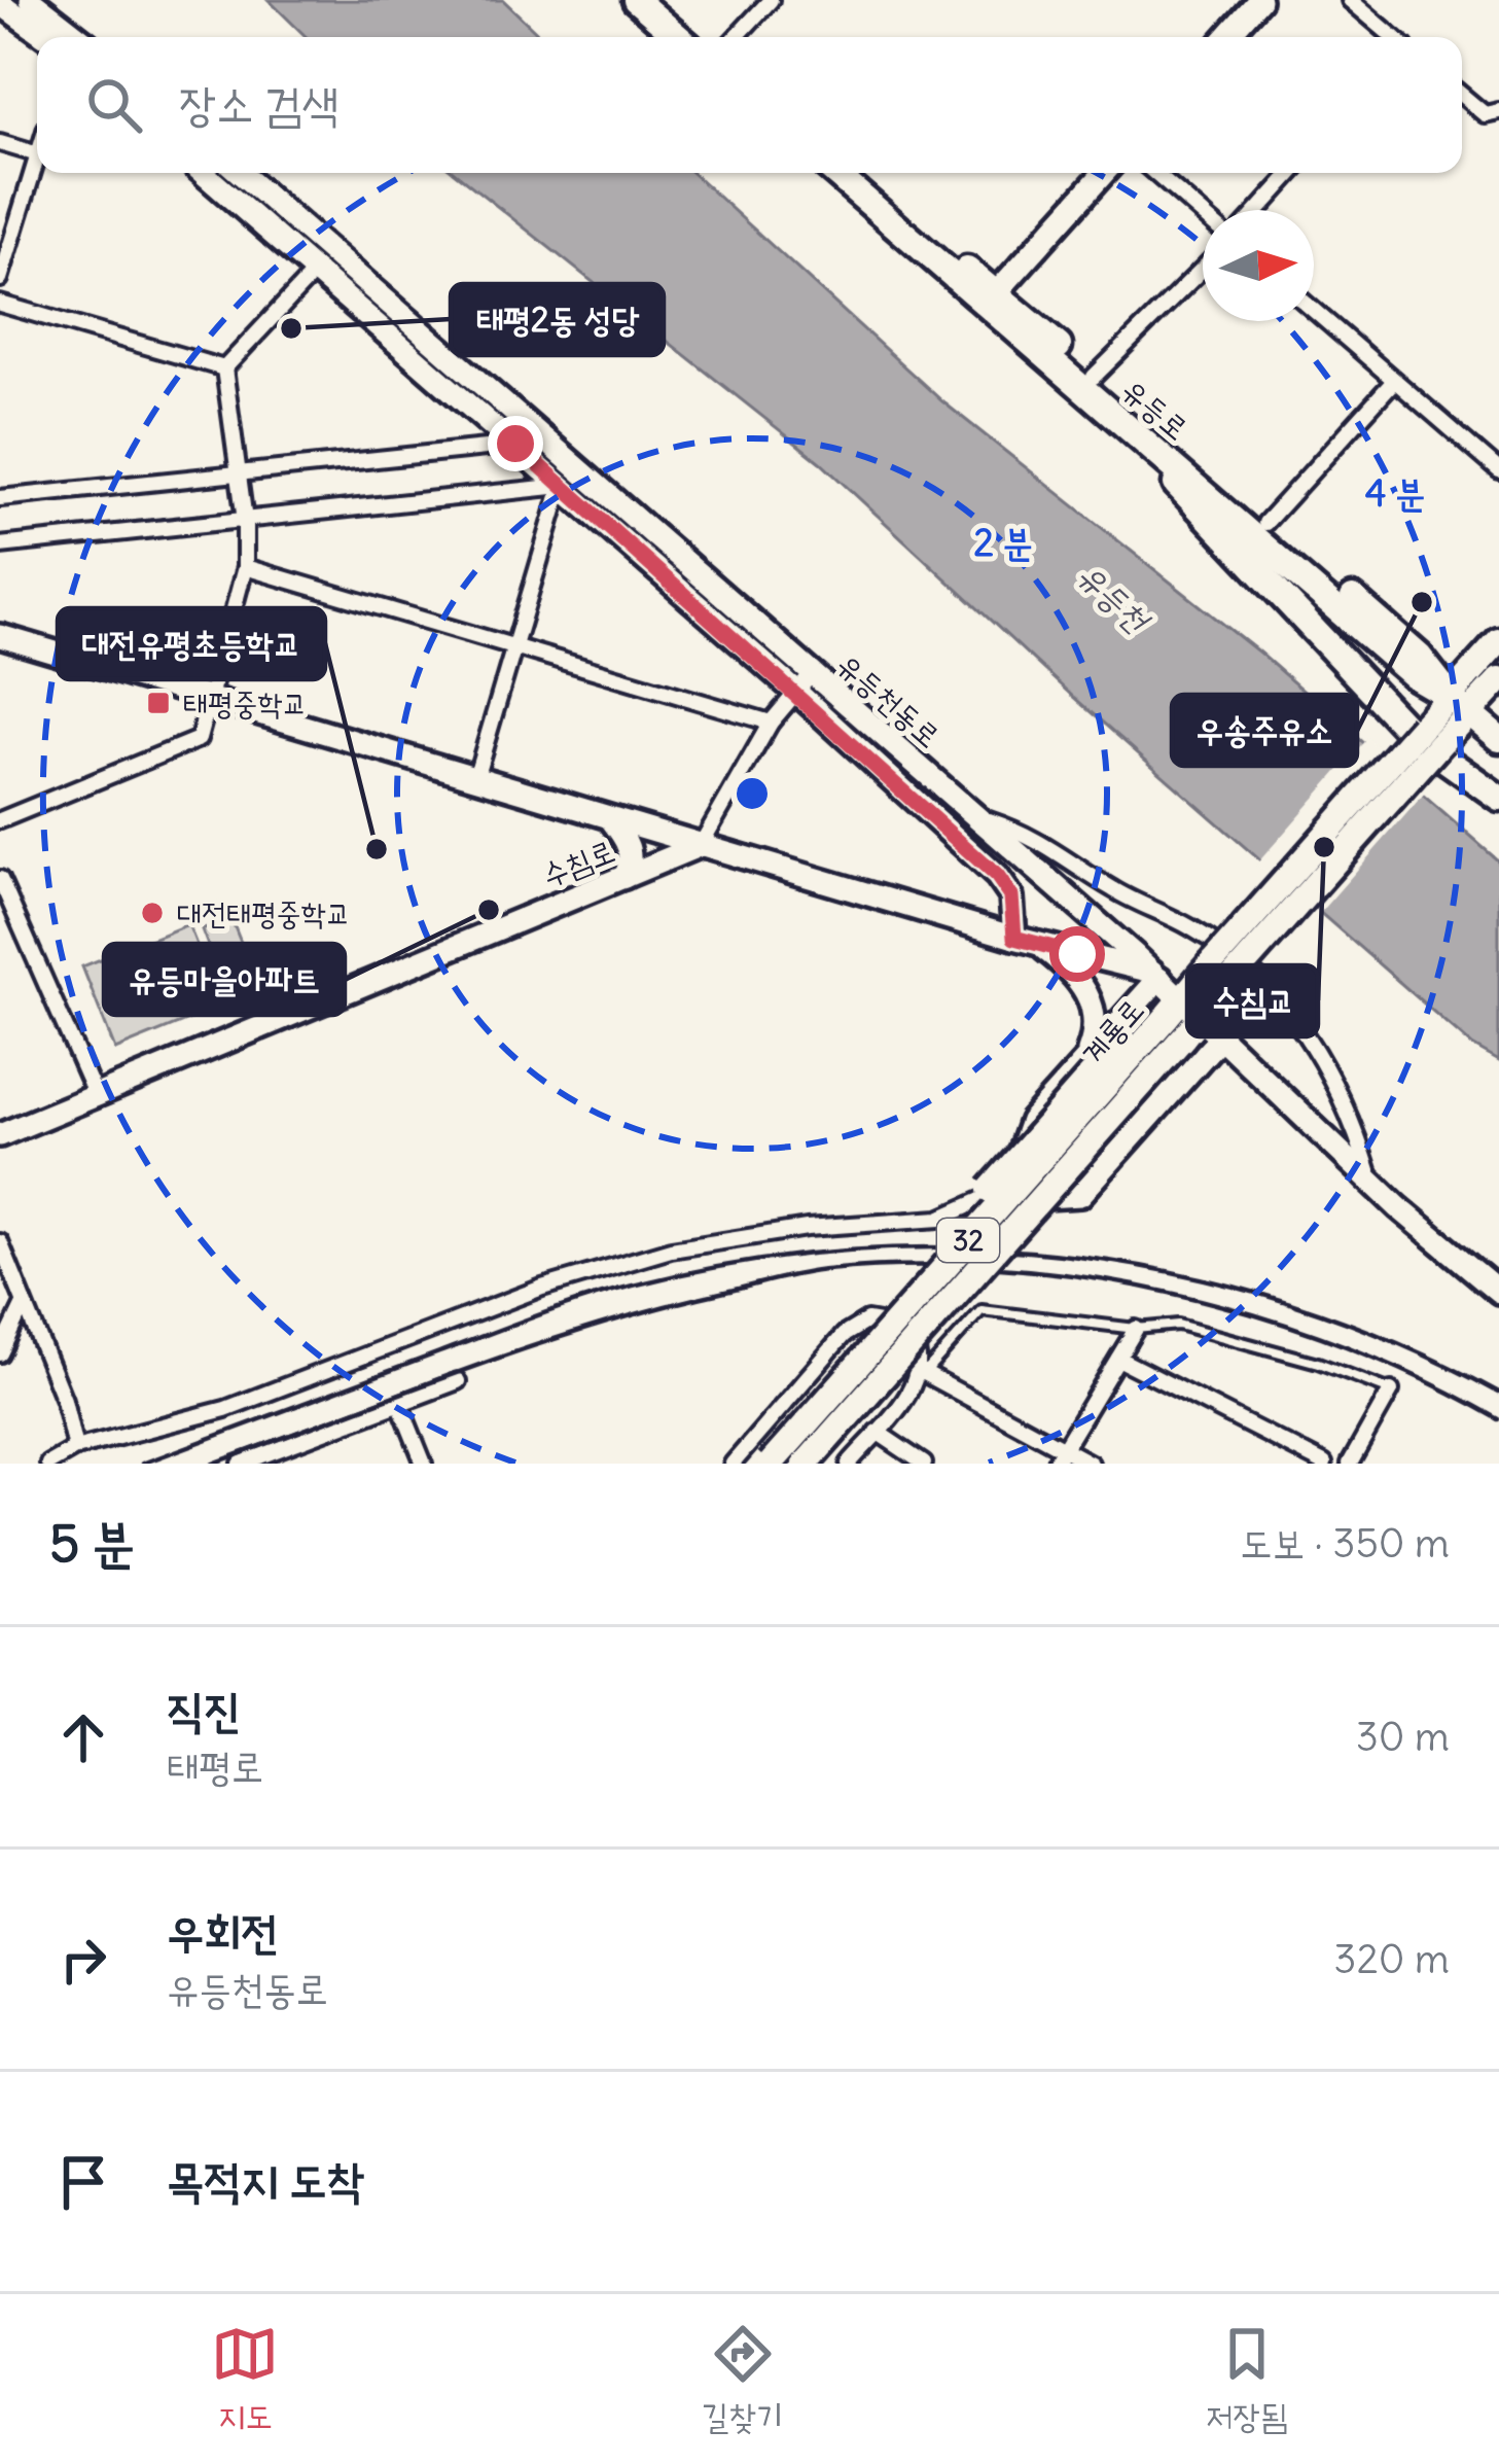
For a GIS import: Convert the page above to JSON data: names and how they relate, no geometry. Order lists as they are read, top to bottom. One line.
{"streets":{"main road":["유등로","유등천동로","수침로","계룡로","32"]},"crossings":[["유등로","계룡로"],["유등천동로","계룡로"]],"water":["유등천"],"places":{"other":["태평2동 성당","우송주유소","수침교","대전유평초등학교","유등마을아파트","대전태평중학교"],"transit":["태평중학교"]},"north":"right","page":{"search":"장소 검색","heading":["5 분","도보 · 350 m"],"list":[["직진","태평로","30 m"],["우회전","유등천동로","320 m"],"목적지 도착"],"nav":["지도","길찾기","저장됨"]},"rings":["4 분","2 분"]}
